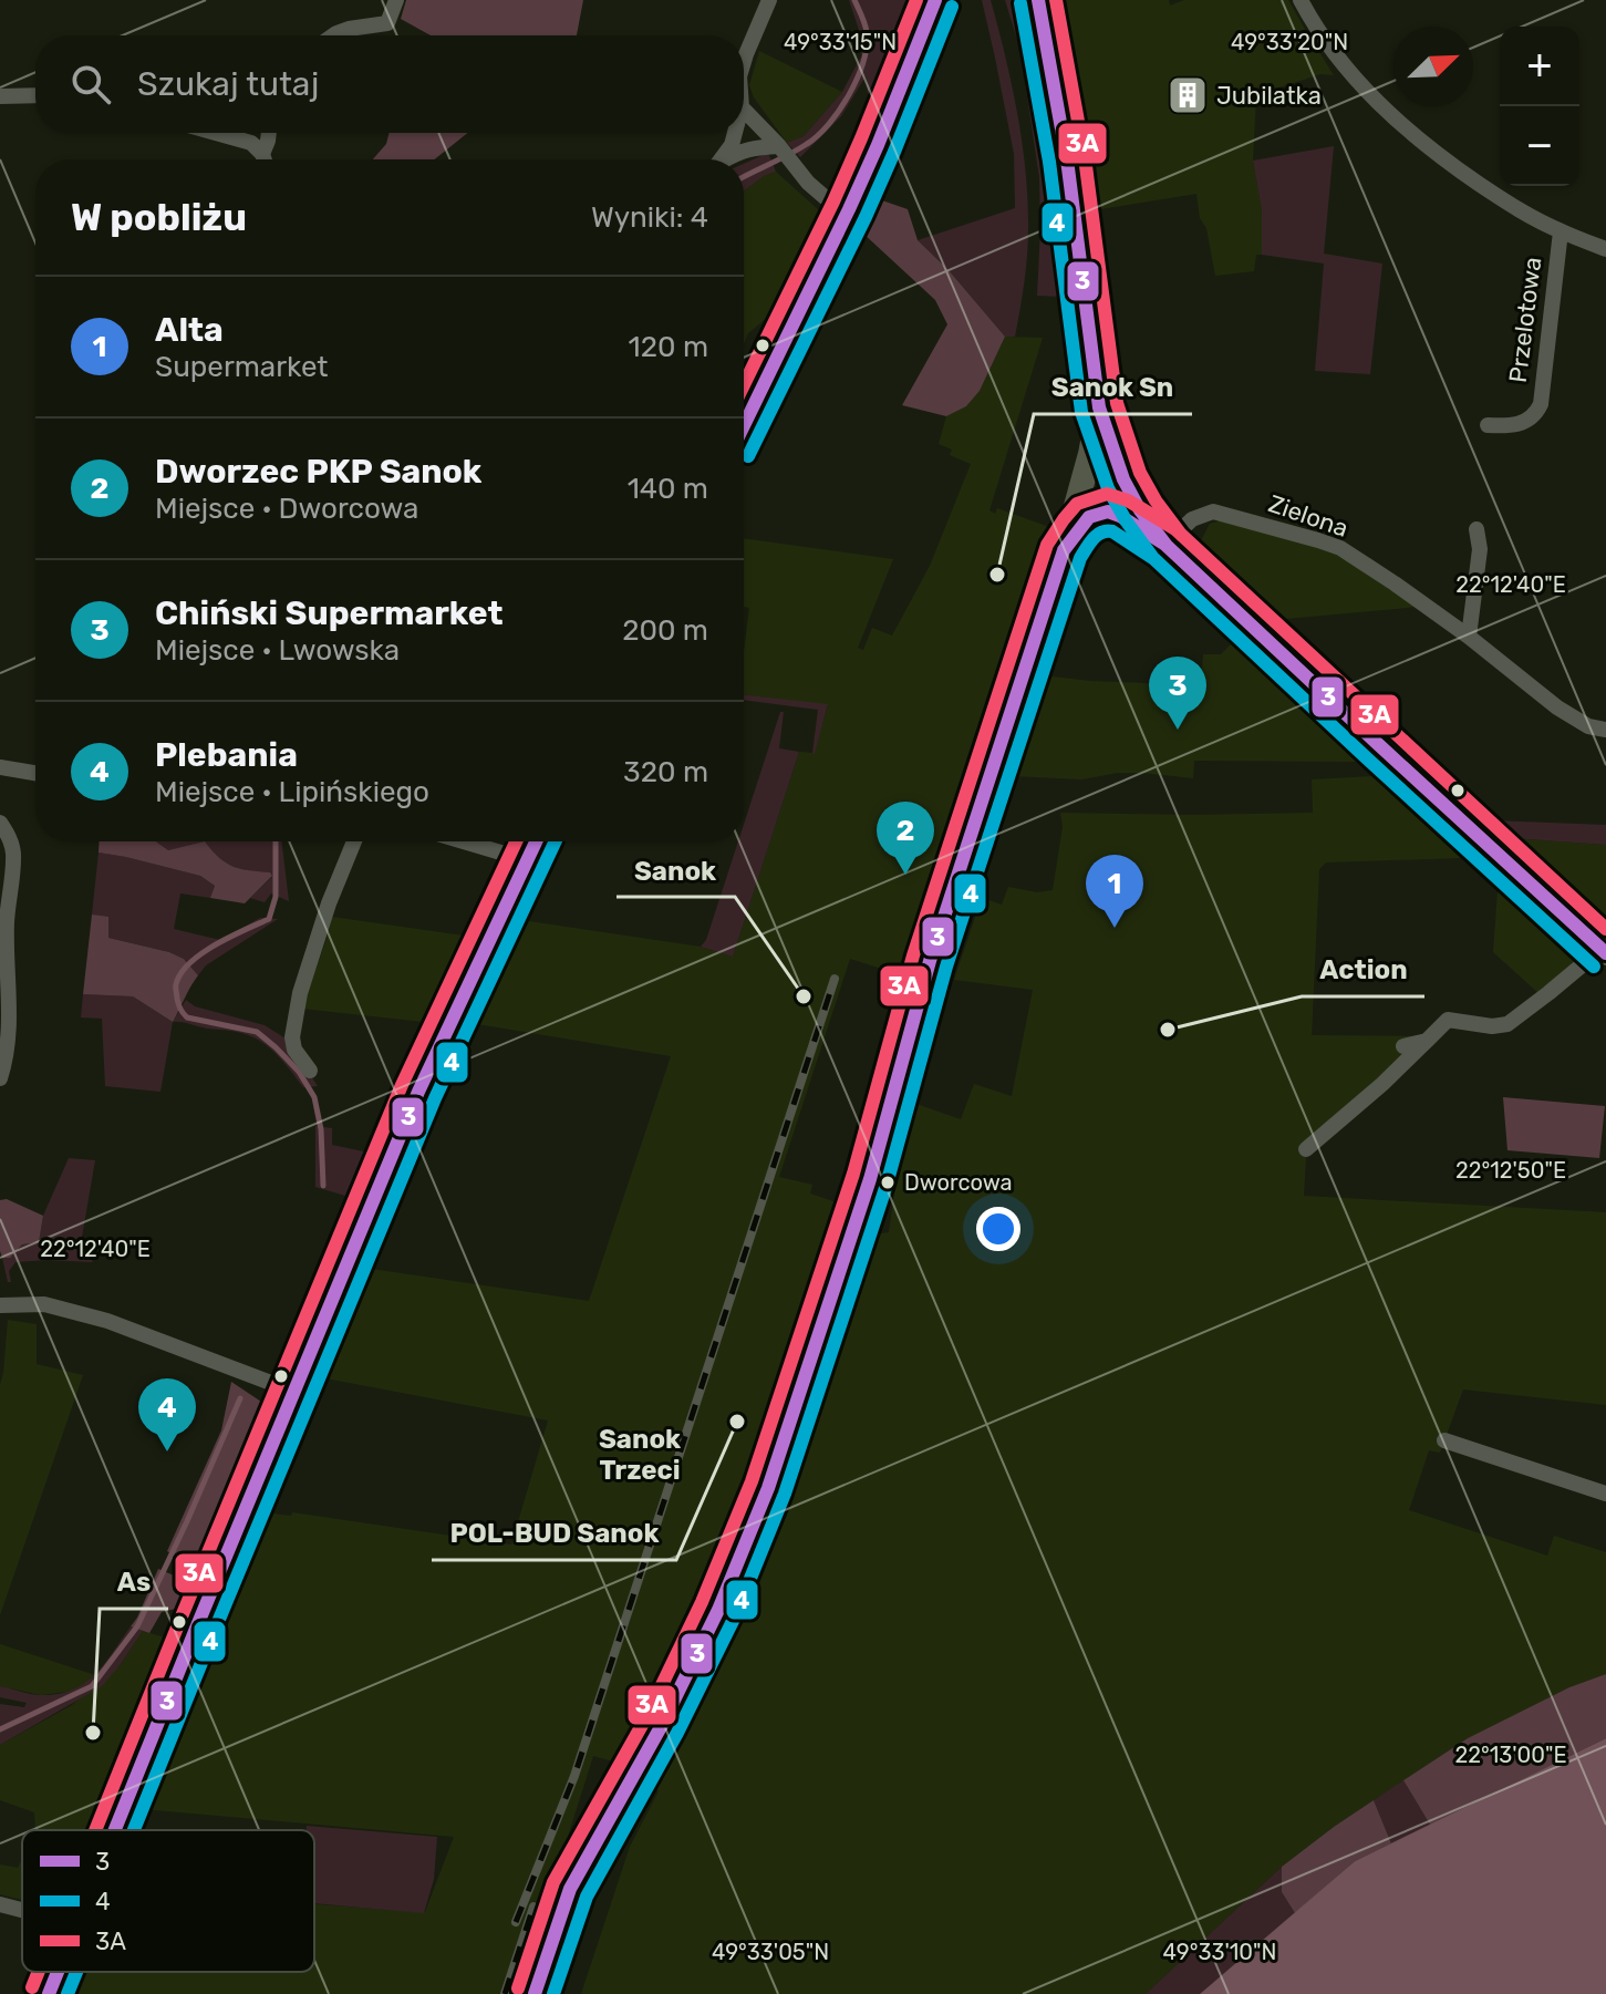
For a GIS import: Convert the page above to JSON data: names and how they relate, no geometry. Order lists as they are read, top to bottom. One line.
{"streets":{"street":["Przelotowa","Zielona"]},"districts":["Sanok Trzeci"],"places":{"building":["Jubilatka"],"other":["Sanok Sn","Sanok","Action","Dworcowa","POL-BUD Sanok","As"]},"lines":["transit line 3","transit line 3A","transit line 4"],"legend":["3","4","3A"],"north":"top right","page":{"map_buttons":["+","−"],"search":"Szukaj tutaj","heading":["W pobliżu","Wyniki: 4"],"list":[{"mark":"1","name":"Alta","note":"Supermarket","value":"120 m"},{"mark":"2","name":"Dworzec PKP Sanok","note":"Miejsce · Dworcowa","value":"140 m"},{"mark":"3","name":"Chiński Supermarket","note":"Miejsce · Lwowska","value":"200 m"},{"mark":"4","name":"Plebania","note":"Miejsce · Lipińskiego","value":"320 m"}],"pins":["3","2","1","4"]},"coordinates":["49°33'15\"N","49°33'20\"N","22°12'40\"E","22°12'50\"E","22°13'00\"E","49°33'05\"N","49°33'10\"N"]}
